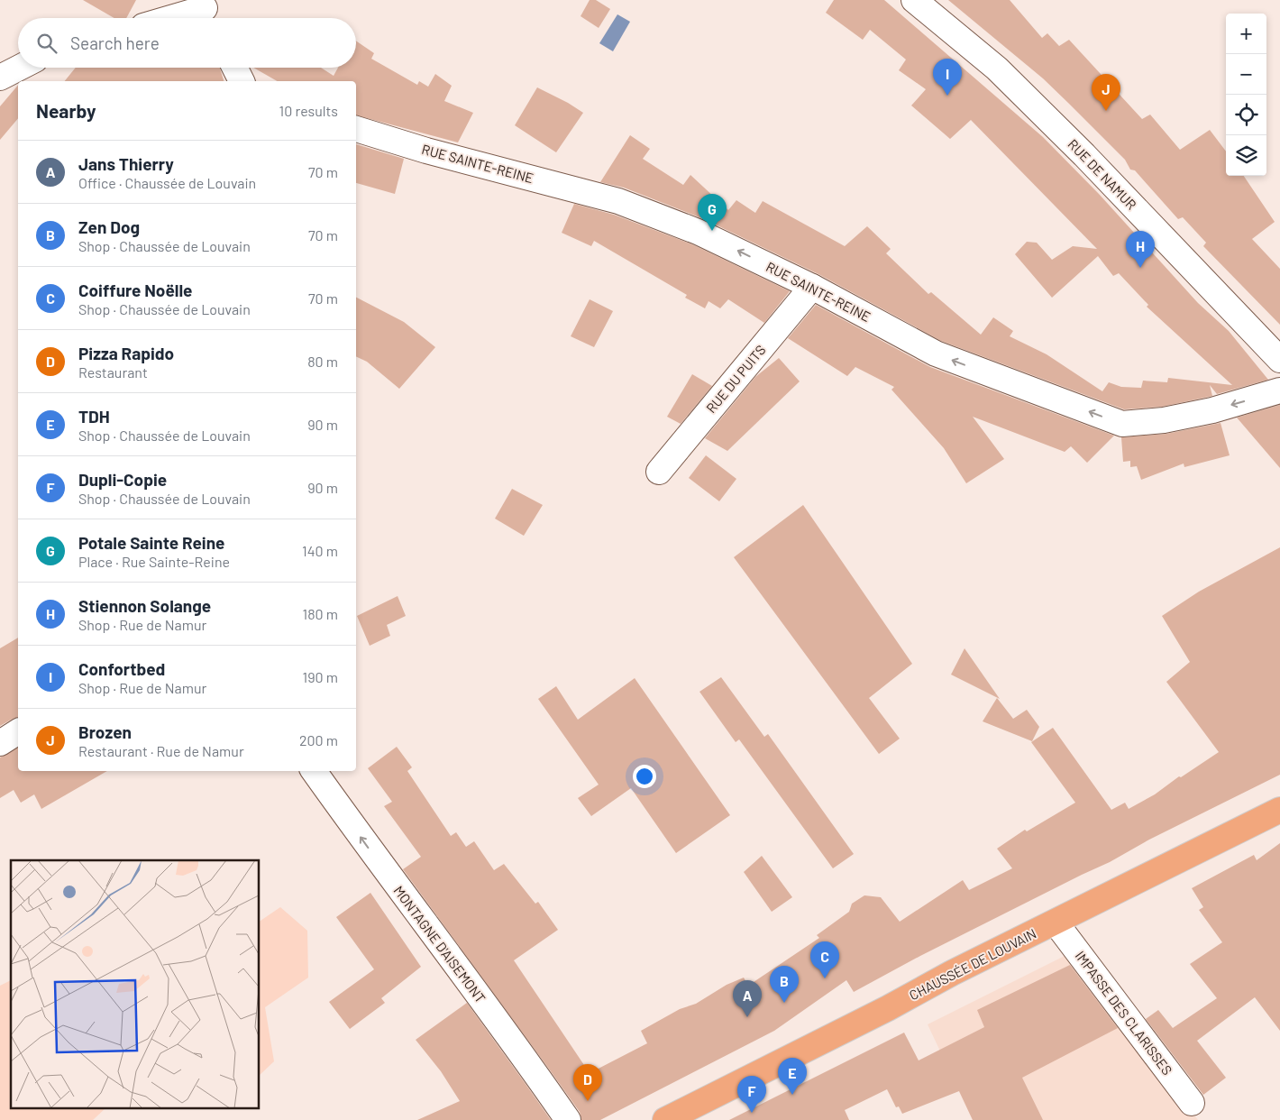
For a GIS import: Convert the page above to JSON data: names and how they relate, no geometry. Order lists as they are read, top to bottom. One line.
{"streets":{"main road":["CHAUSSÉE DE LOUVAIN"],"street":["RUE SAINTE-REINE","RUE DE NAMUR","RUE DU PUITS","MONTAGNE D'AISEMONT","IMPASSE DES CLARISSES"]},"crossings":[["RUE SAINTE-REINE","RUE DU PUITS"],["CHAUSSÉE DE LOUVAIN","IMPASSE DES CLARISSES"]],"one_way":["RUE SAINTE-REINE","MONTAGNE D'AISEMONT"],"page":{"map_buttons":["+","−"],"search":"Search here","pins":["I","J","G","H","C","B","A","E","D","F"],"heading":["Nearby","10 results"],"list":[{"mark":"A","name":"Jans Thierry","note":"Office · Chaussée de Louvain","value":"70 m"},{"mark":"B","name":"Zen Dog","note":"Shop · Chaussée de Louvain","value":"70 m"},{"mark":"C","name":"Coiffure Noëlle","note":"Shop · Chaussée de Louvain","value":"70 m"},{"mark":"D","name":"Pizza Rapido","note":"Restaurant","value":"80 m"},{"mark":"E","name":"TDH","note":"Shop · Chaussée de Louvain","value":"90 m"},{"mark":"F","name":"Dupli-Copie","note":"Shop · Chaussée de Louvain","value":"90 m"},{"mark":"G","name":"Potale Sainte Reine","note":"Place · Rue Sainte-Reine","value":"140 m"},{"mark":"H","name":"Stiennon Solange","note":"Shop · Rue de Namur","value":"180 m"},{"mark":"I","name":"Confortbed","note":"Shop · Rue de Namur","value":"190 m"},{"mark":"J","name":"Brozen","note":"Restaurant · Rue de Namur","value":"200 m"}]}}
